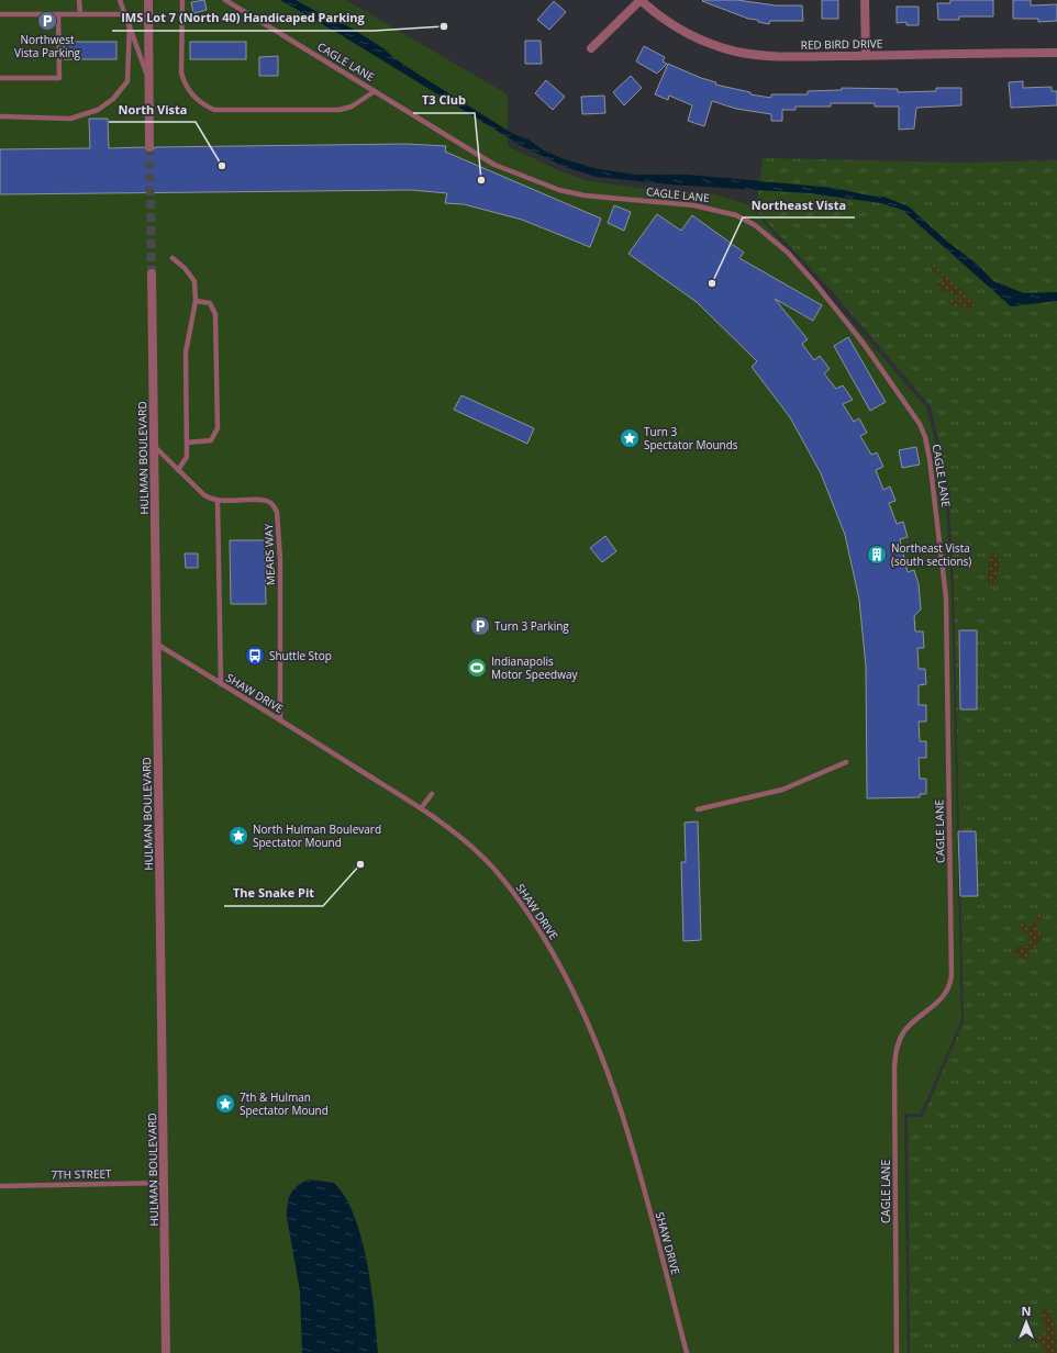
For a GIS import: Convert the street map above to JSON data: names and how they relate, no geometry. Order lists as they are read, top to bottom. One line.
{"streets":{"street":["RED BIRD DRIVE","HULMAN BOULEVARD"],"lane":["CAGLE LANE","MEARS WAY","SHAW DRIVE","7TH STREET"]},"crossings":[["HULMAN BOULEVARD","MEARS WAY"],["HULMAN BOULEVARD","SHAW DRIVE"],["HULMAN BOULEVARD","7TH STREET"],["MEARS WAY","SHAW DRIVE"]],"places":{"parking":["Northwest Vista Parking","Turn 3 Parking"],"other":["IMS Lot 7 (North 40) Handicaped Parking","North Vista","T3 Club","Northeast Vista","The Snake Pit"],"place":["Turn 3 Spectator Mounds","North Hulman Boulevard Spectator Mound","7th & Hulman Spectator Mound"],"building":["Northeast Vista (south sections)"],"bus stop":["Shuttle Stop"],"sports":["Indianapolis Motor Speedway"]},"north":"top"}
